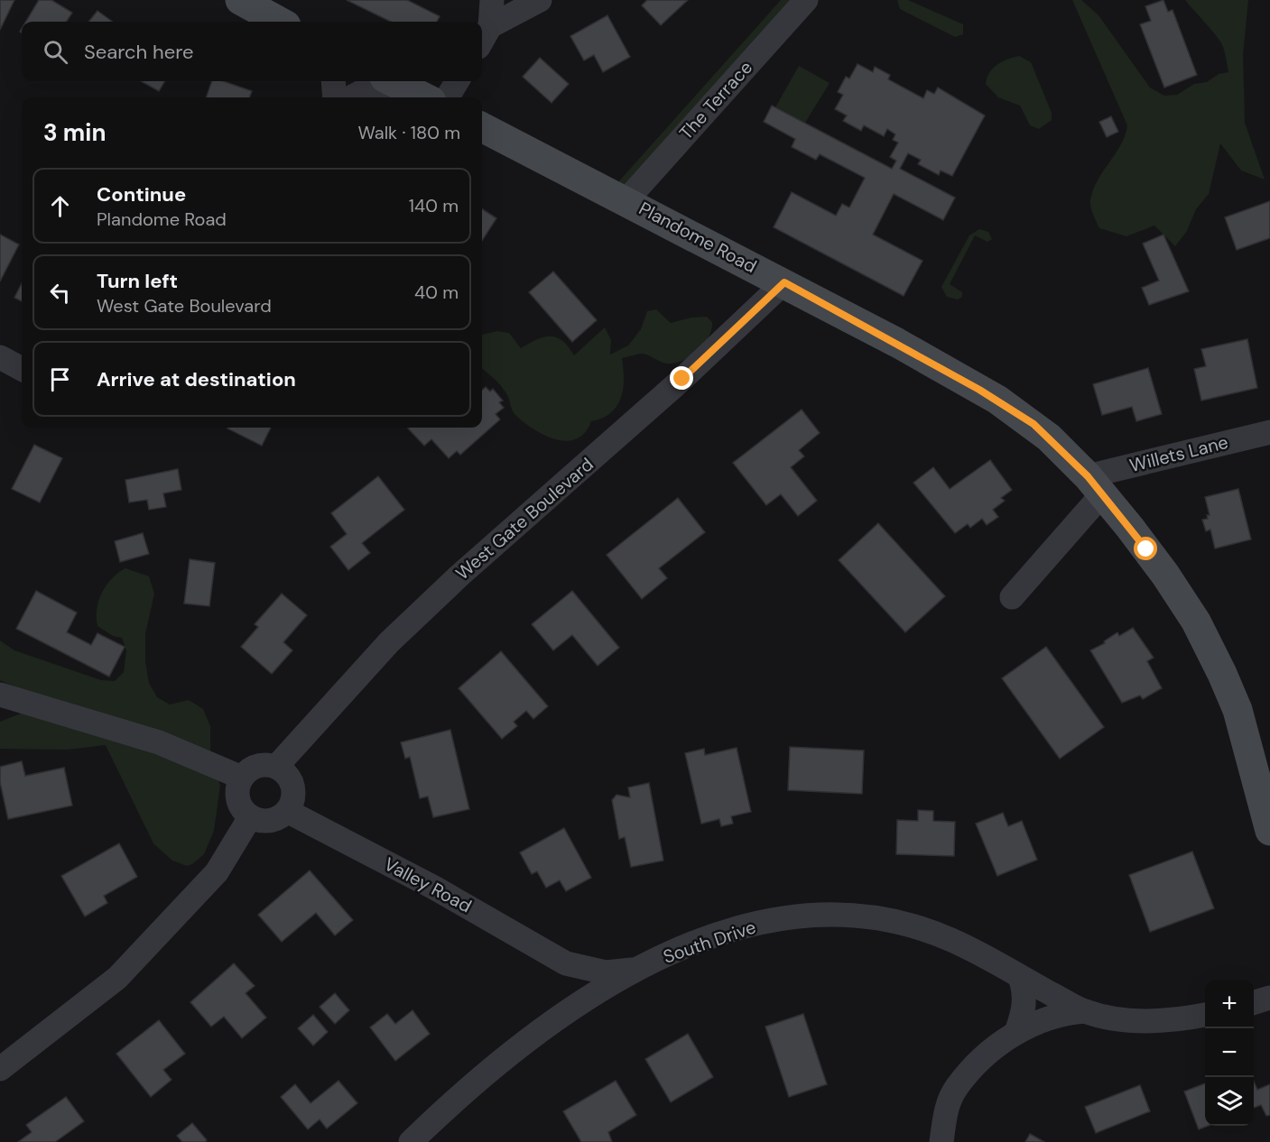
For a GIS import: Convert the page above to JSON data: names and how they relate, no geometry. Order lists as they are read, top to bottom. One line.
{"streets":{"main road":["Plandome Road"],"street":["The Terrace","Willets Lane","West Gate Boulevard","Valley Road","South Drive"]},"crossings":[["The Terrace","Plandome Road"],["Plandome Road","Willets Lane"],["Plandome Road","West Gate Boulevard"],["West Gate Boulevard","Valley Road"],["Valley Road","South Drive"]],"page":{"search":"Search here","heading":["3 min","Walk · 180 m"],"list":[["Continue","Plandome Road","140 m"],["Turn left","West Gate Boulevard","40 m"],"Arrive at destination"],"map_buttons":["+","−"]}}
